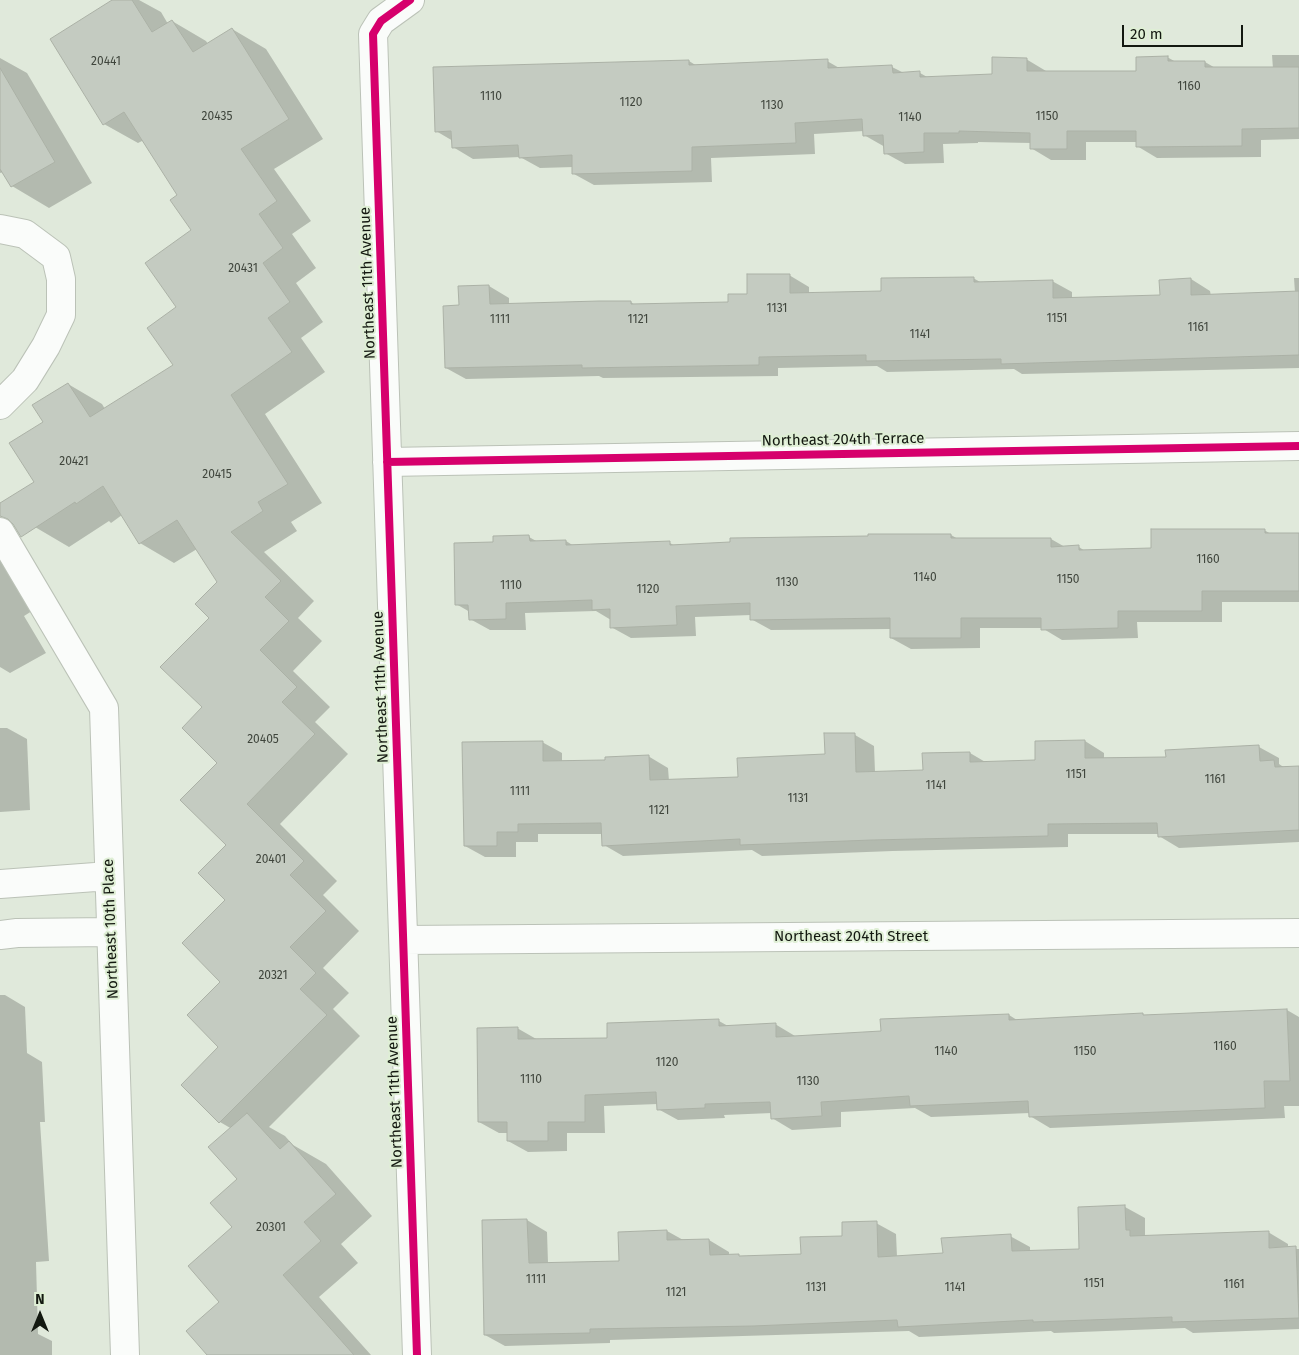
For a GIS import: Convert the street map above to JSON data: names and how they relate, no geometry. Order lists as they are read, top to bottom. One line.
{"streets":{"street":["Northeast 11th Avenue","Northeast 204th Terrace","Northeast 10th Place","Northeast 204th Street"]},"crossings":[["Northeast 11th Avenue","Northeast 204th Terrace"],["Northeast 11th Avenue","Northeast 204th Street"]],"house_numbers":["20441","1160","1110","1120","1130","20435","1150","1140","20431","1131","1151","1111","1121","1161","1141","20421","20415","1160","1140","1150","1130","1110","1120","20405","1151","1161","1141","1111","1131","1121","20401","20321","1160","1140","1150","1120","1110","1130","20301","1111","1151","1161","1131","1141","1121"],"scale_bar":"20 m","north":"top"}
